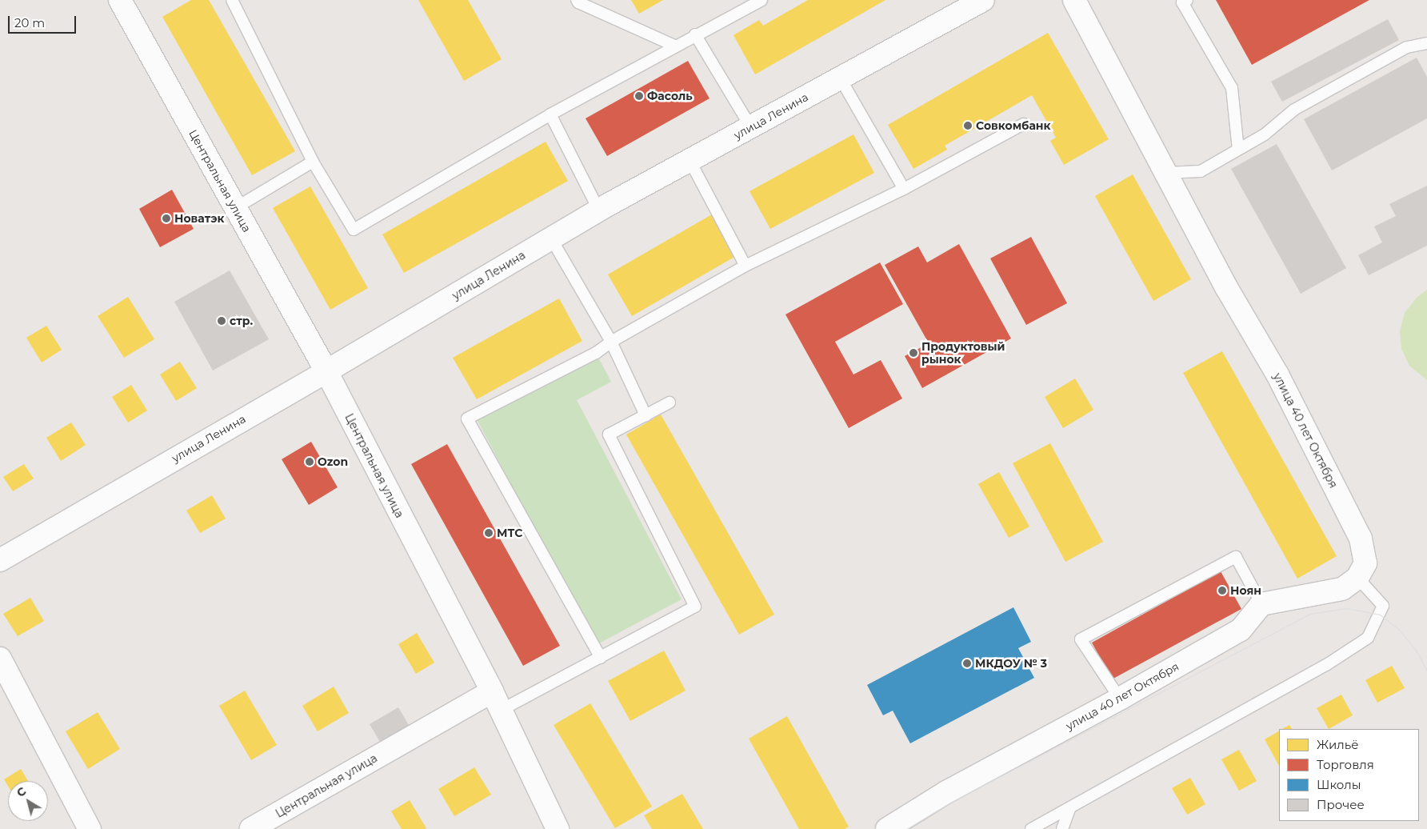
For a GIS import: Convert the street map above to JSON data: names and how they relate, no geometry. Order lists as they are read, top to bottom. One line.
{"streets":{"street":["улица Ленина","Центральная улица","улица 40 лет Октября"]},"crossings":[["улица Ленина","Центральная улица"]],"places":["Фасоль","Совкомбанк","Новатэк","стр.","Продуктовый рынок","Ozon","МТС","Ноян","МКДОУ № 3"],"legend":["Жильё","Торговля","Школы","Прочее"],"scale_bar":"20 m","north":"top left"}
